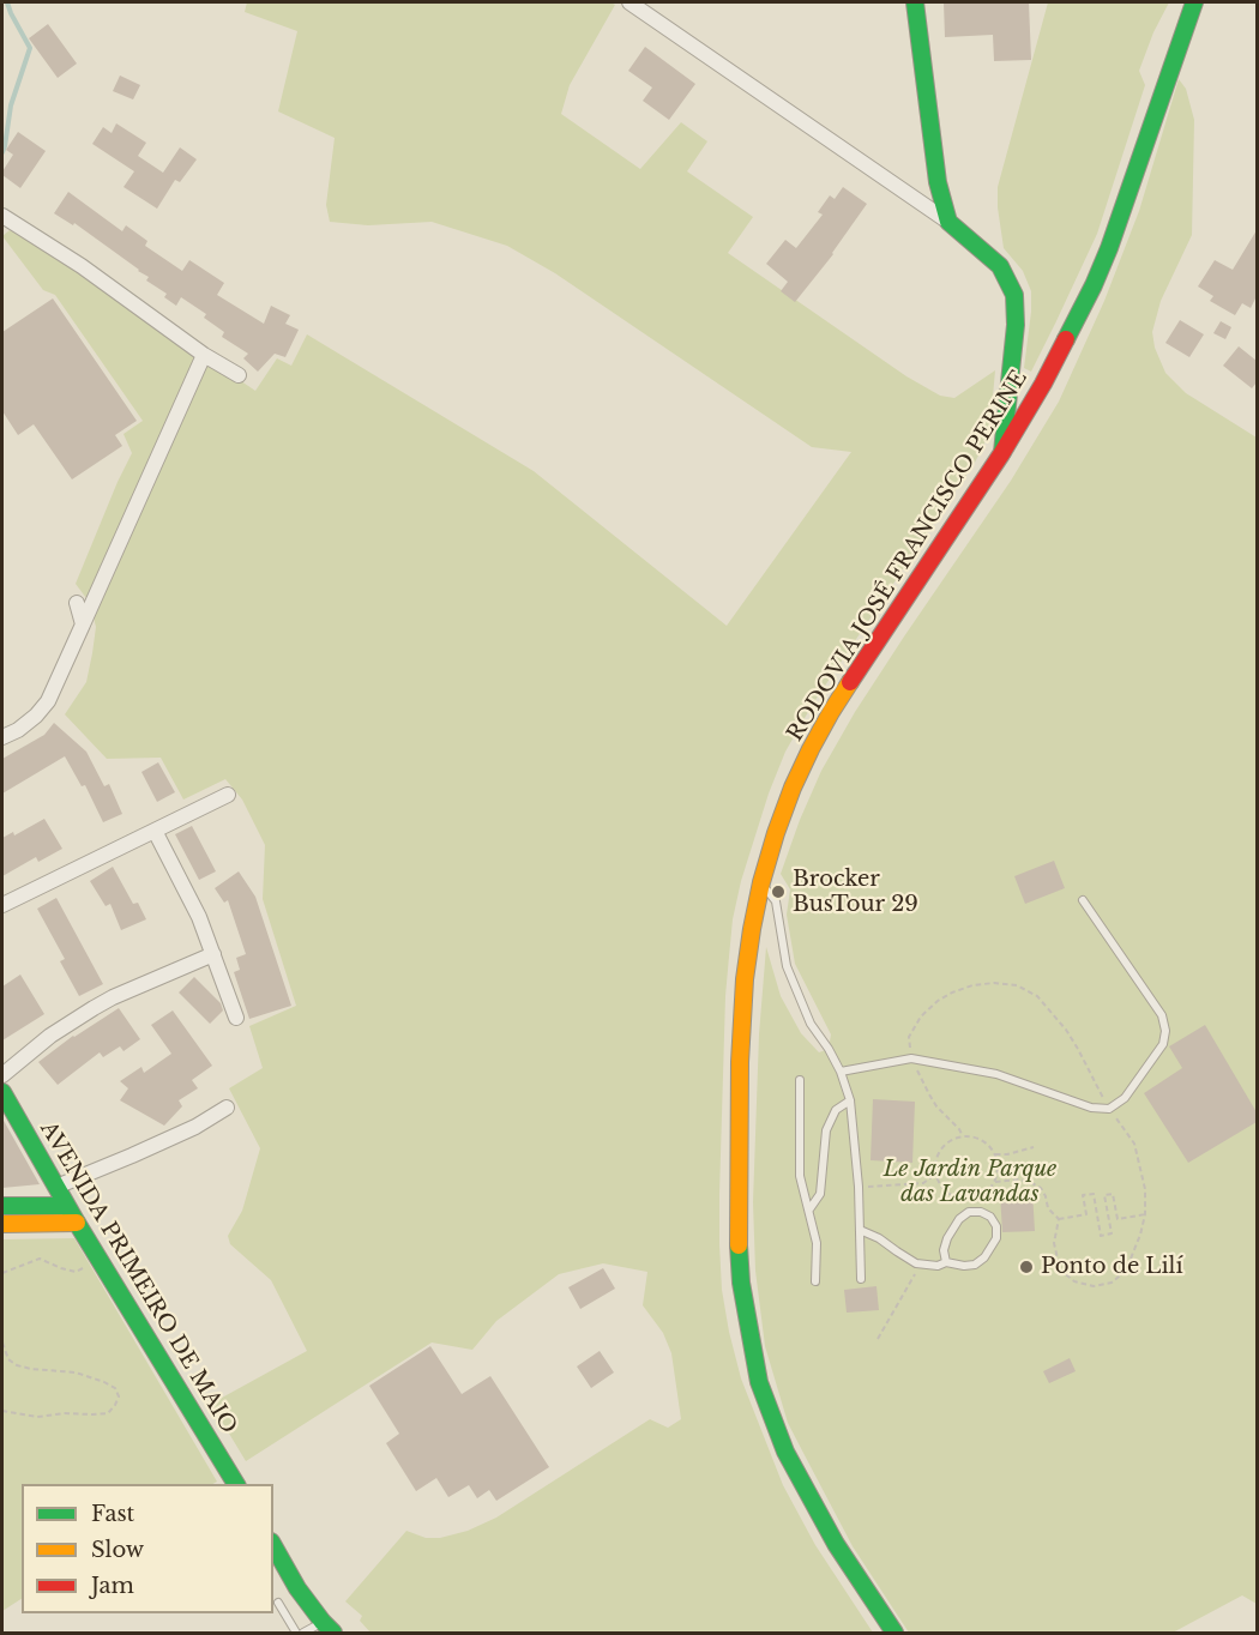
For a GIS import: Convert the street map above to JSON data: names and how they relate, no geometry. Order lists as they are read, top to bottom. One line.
{"streets":{"main road":["RODOVIA JOSÉ FRANCISCO PERINE","AVENIDA PRIMEIRO DE MAIO"]},"parks":["Le Jardin Parque das Lavandas"],"places":["Brocker BusTour 29","Ponto de Lilí"],"legend":["Fast","Slow","Jam"]}
